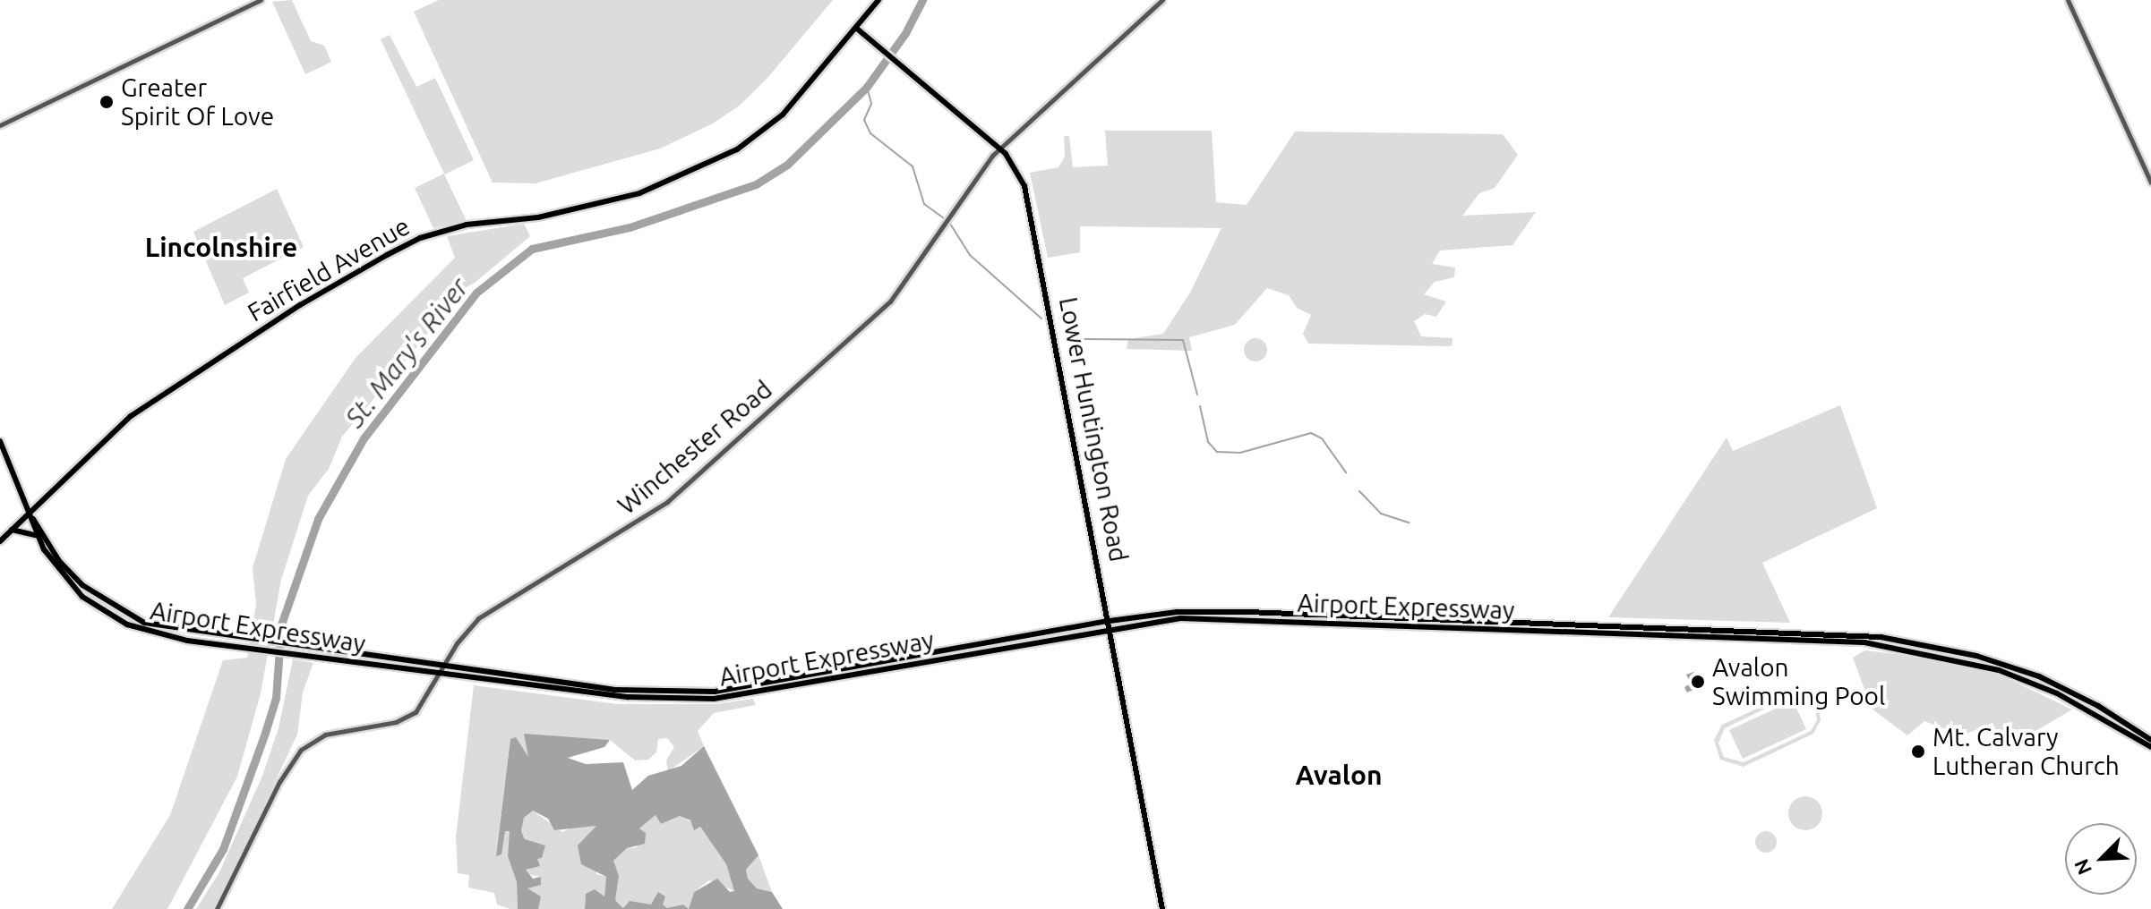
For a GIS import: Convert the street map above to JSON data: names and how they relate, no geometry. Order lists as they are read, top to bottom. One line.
{"streets":{"main road":["Fairfield Avenue","Lower Huntington Road","Airport Expressway"],"street":["Winchester Road"]},"crossings":[["Fairfield Avenue","Lower Huntington Road"],["Fairfield Avenue","Airport Expressway"],["Lower Huntington Road","Winchester Road"],["Lower Huntington Road","Airport Expressway"],["Winchester Road","Airport Expressway"]],"districts":["Lincolnshire","Avalon"],"water":["St. Mary's River"],"places":["Greater Spirit Of Love","Avalon Swimming Pool","Mt. Calvary Lutheran Church"],"north":"bottom left"}
